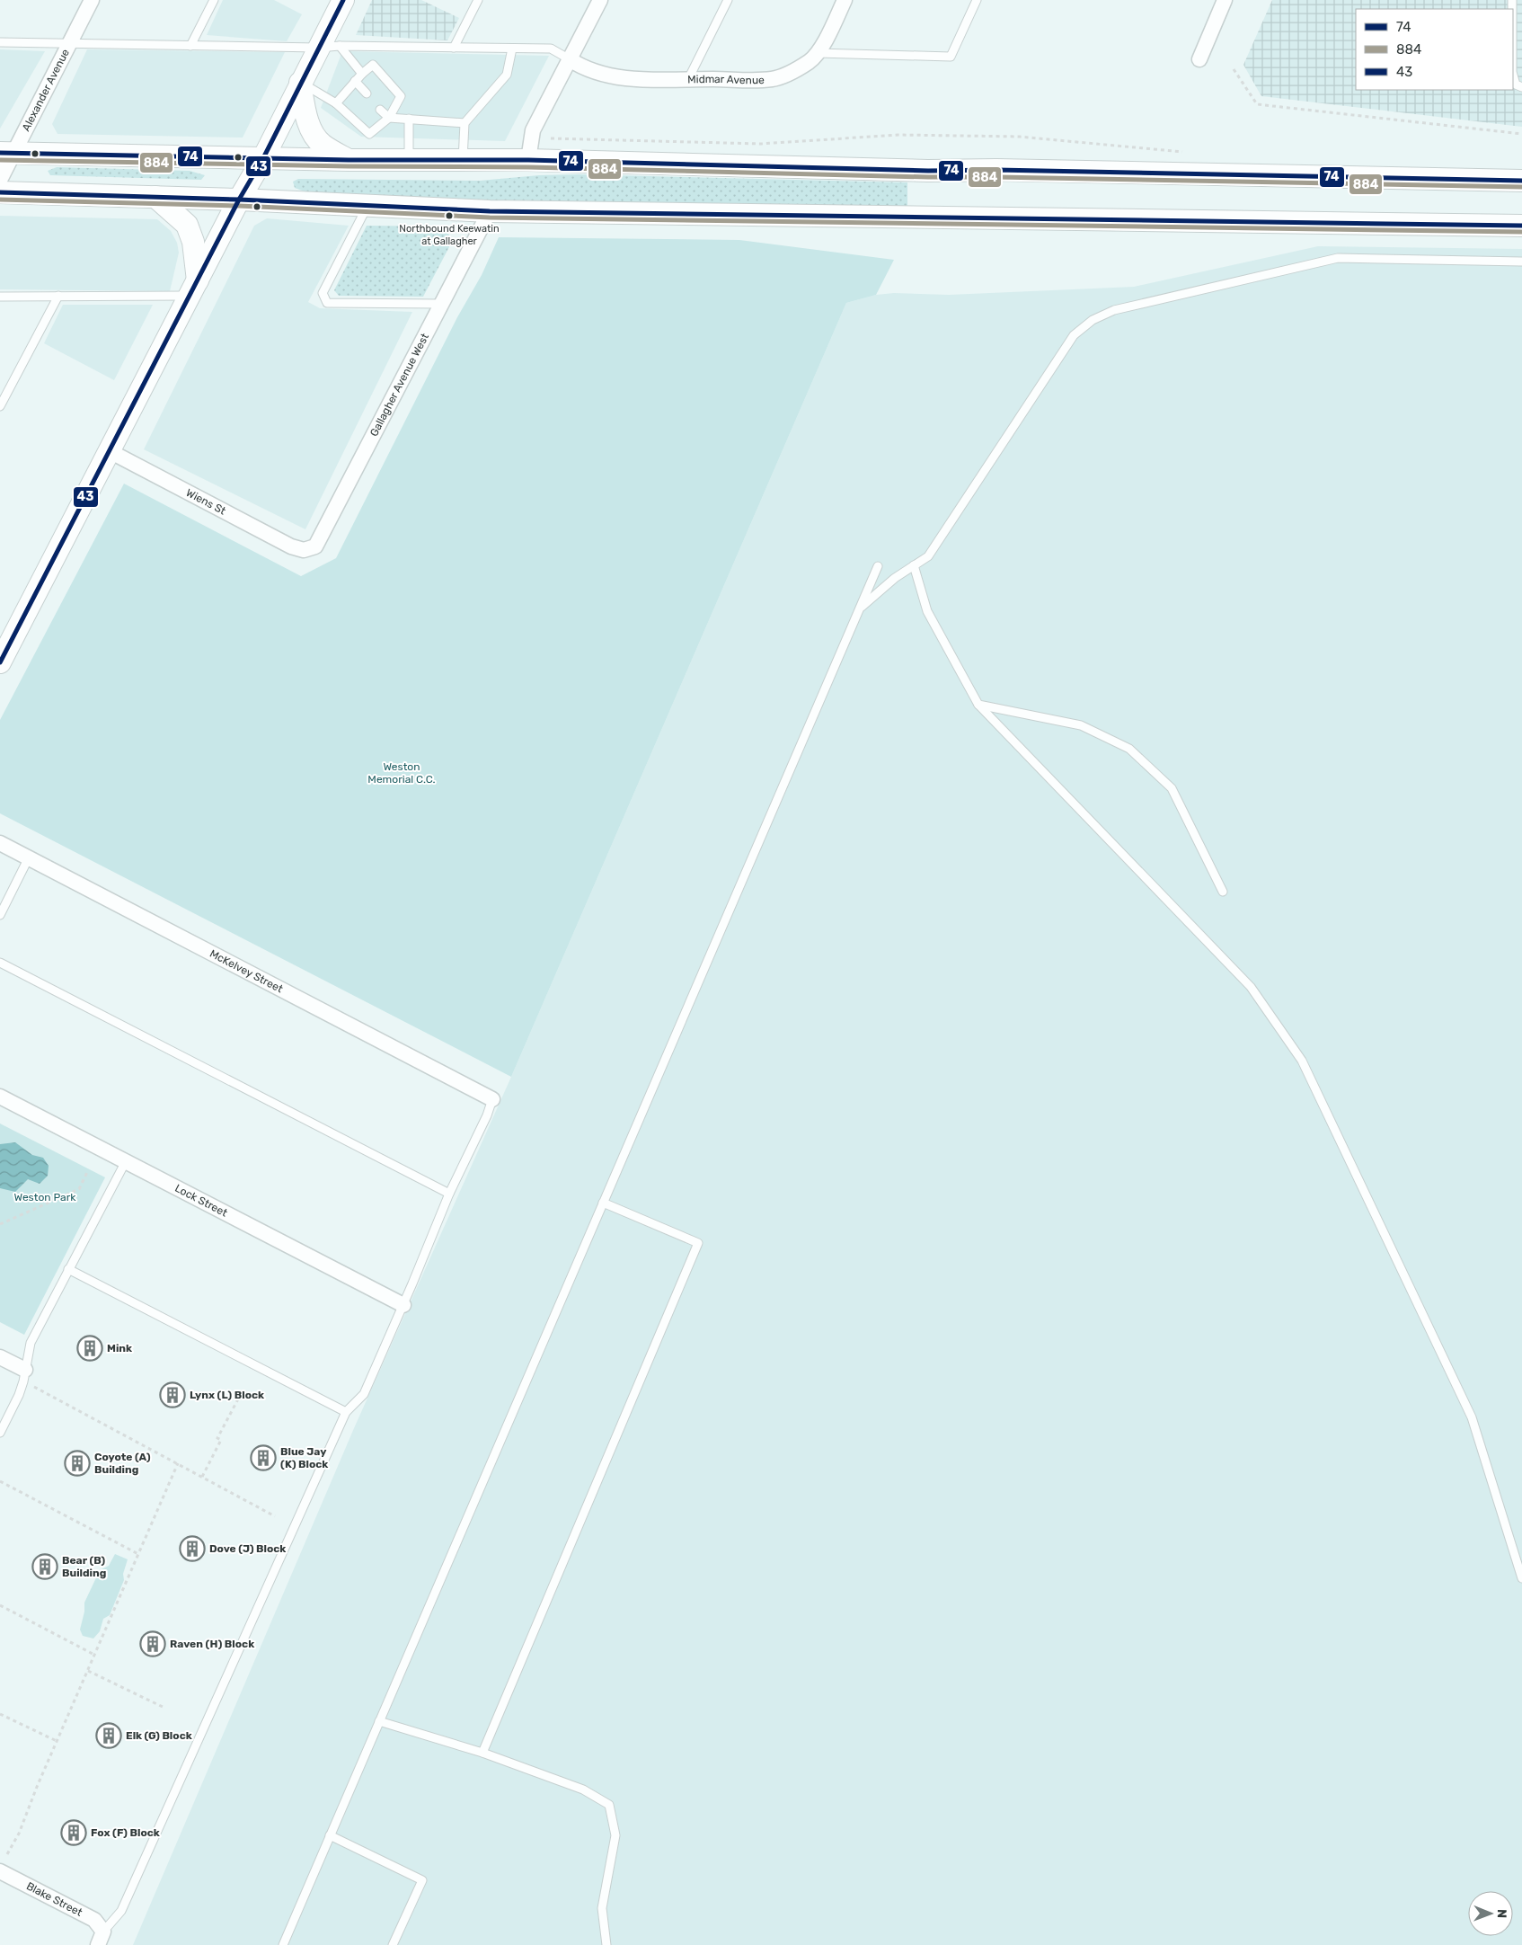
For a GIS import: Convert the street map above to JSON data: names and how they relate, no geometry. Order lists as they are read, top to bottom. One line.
{"streets":{"street":["Midmar Avenue","Alexander Avenue","Gallagher Avenue West","Wiens St","McKelvey Street","Lock Street","Blake Street"]},"crossings":[["Gallagher Avenue West","Wiens St"]],"parks":["Weston Memorial C.C.","Weston Park"],"places":{"other":["Northbound Keewatin at Gallagher"],"building":["Mink","Lynx (L) Block","Blue Jay (K) Block","Coyote (A) Building","Dove (J) Block","Bear (B) Building","Raven (H) Block","Elk (G) Block","Fox (F) Block"]},"lines":["transit line 43","transit line 74","transit line 884"],"legend":["74","884","43"],"north":"right"}
